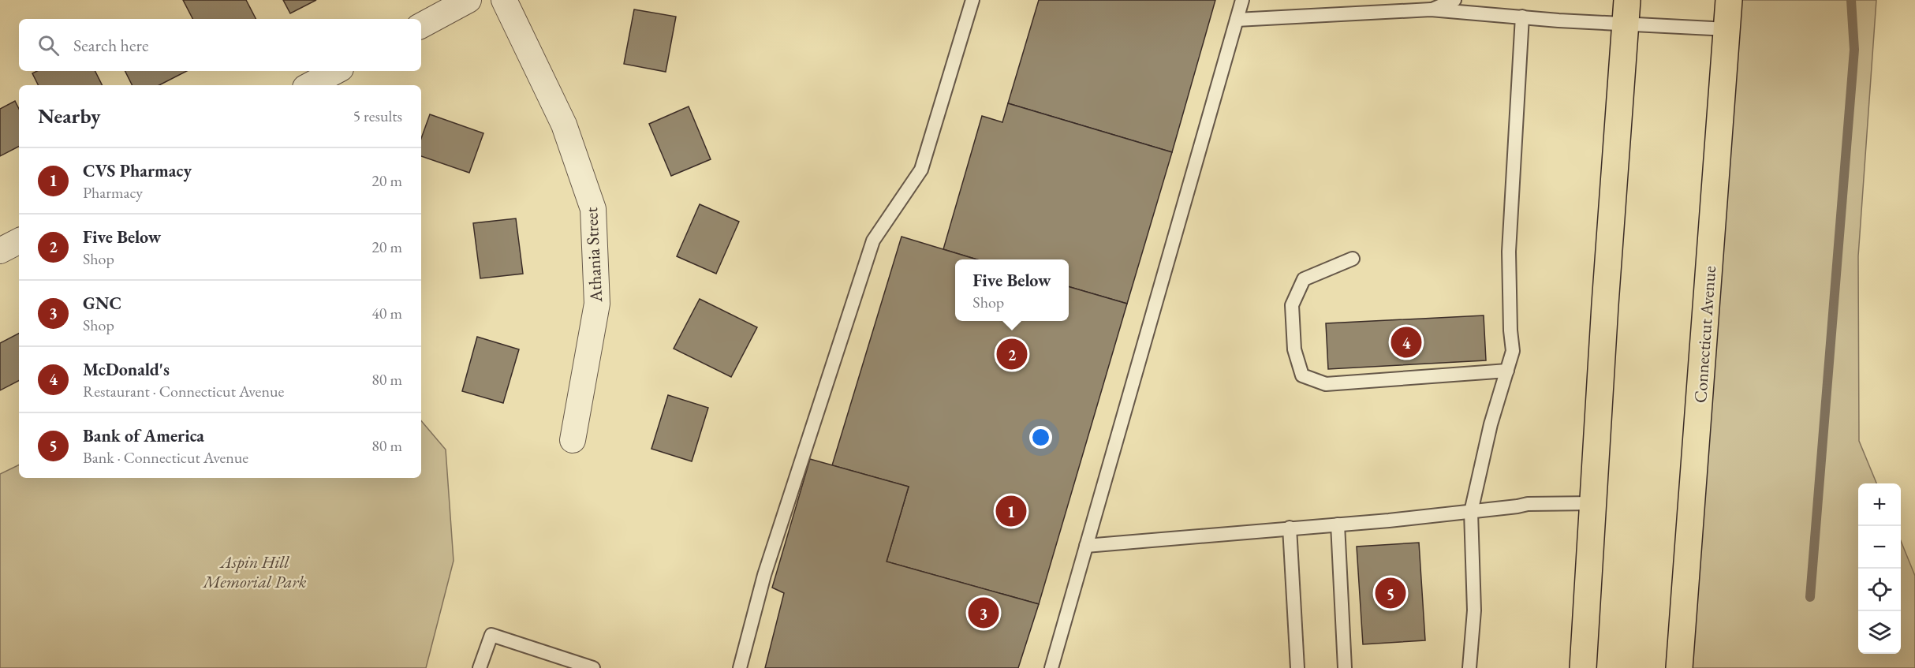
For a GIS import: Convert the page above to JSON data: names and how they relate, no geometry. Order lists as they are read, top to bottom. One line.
{"streets":{"main road":["Connecticut Avenue"],"street":["Athania Street"]},"parks":["Aspin Hill Memorial Park"],"page":{"search":"Search here","heading":["Nearby","5 results"],"list":[{"mark":"1","name":"CVS Pharmacy","note":"Pharmacy","value":"20 m"},{"mark":"2","name":"Five Below","note":"Shop","value":"20 m"},{"mark":"3","name":"GNC","note":"Shop","value":"40 m"},{"mark":"4","name":"McDonald's","note":"Restaurant · Connecticut Avenue","value":"80 m"},{"mark":"5","name":"Bank of America","note":"Bank · Connecticut Avenue","value":"80 m"}],"popup":["Five Below","Shop"],"pins":["4","2","1","5","3"],"map_buttons":["+","−"]}}
